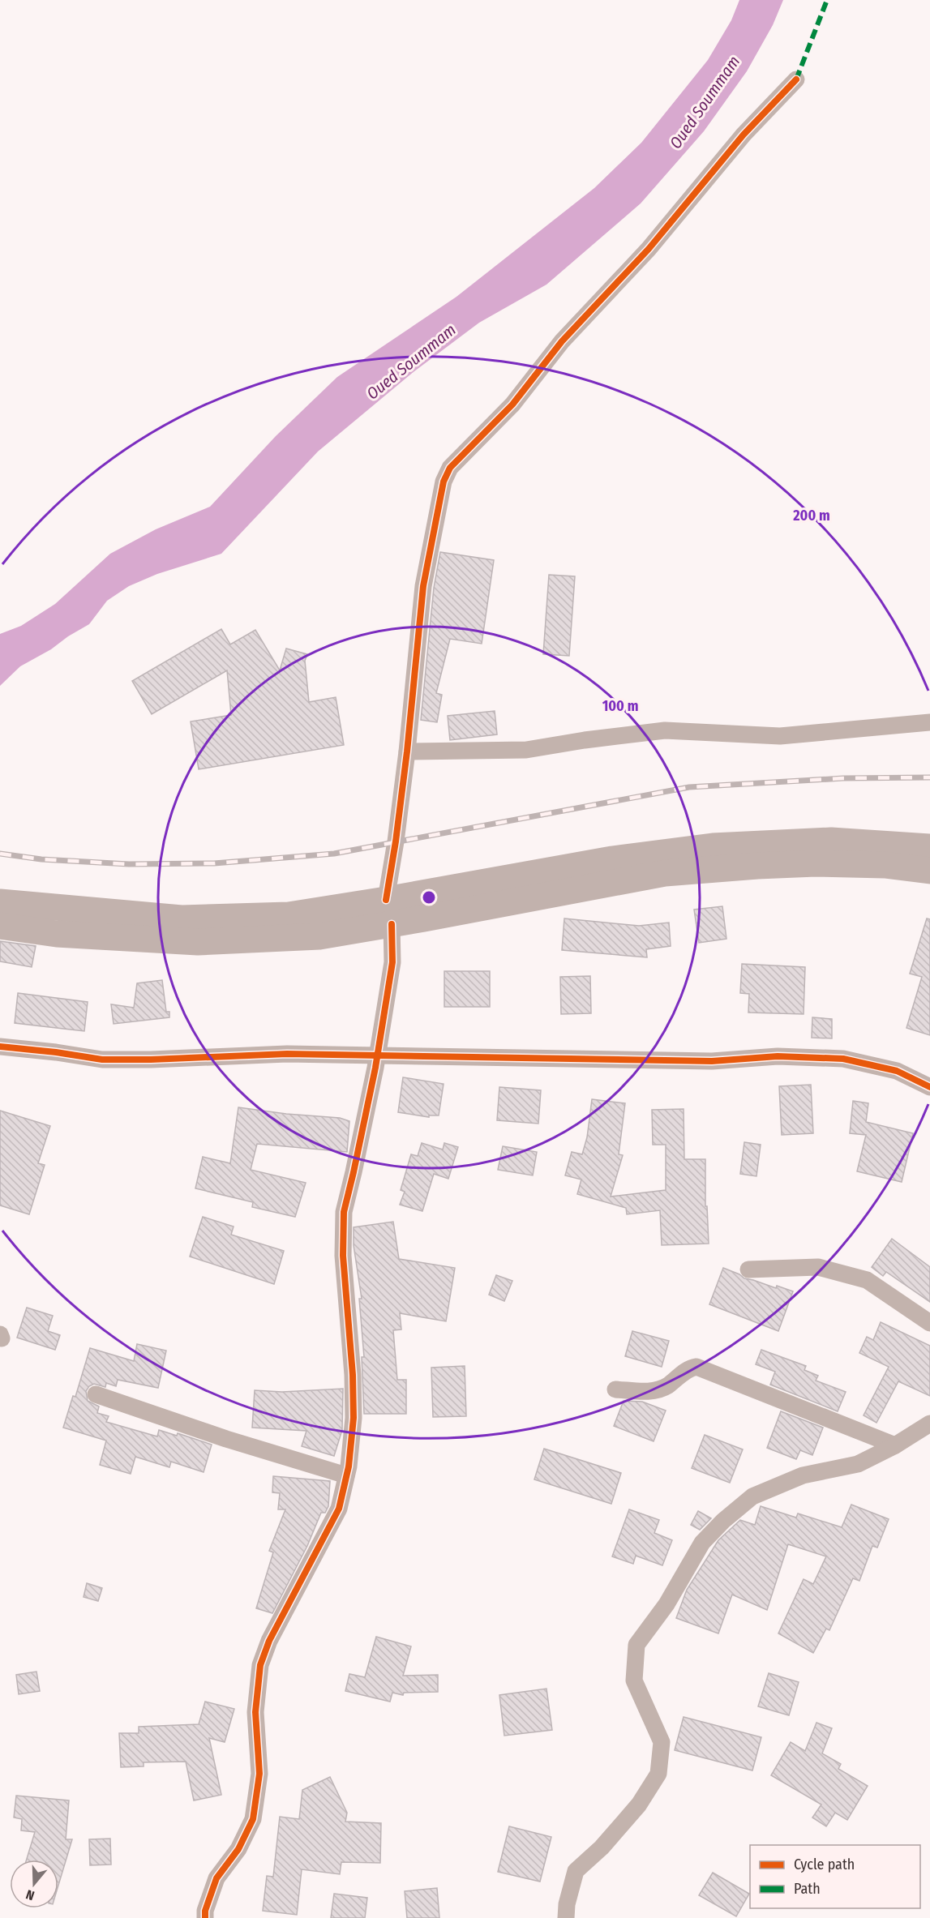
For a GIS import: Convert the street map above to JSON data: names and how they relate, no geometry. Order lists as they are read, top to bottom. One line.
{"water":["Oued Soummam"],"legend":["Cycle path","Path"],"north":"bottom","rings":["200 m","100 m"]}
